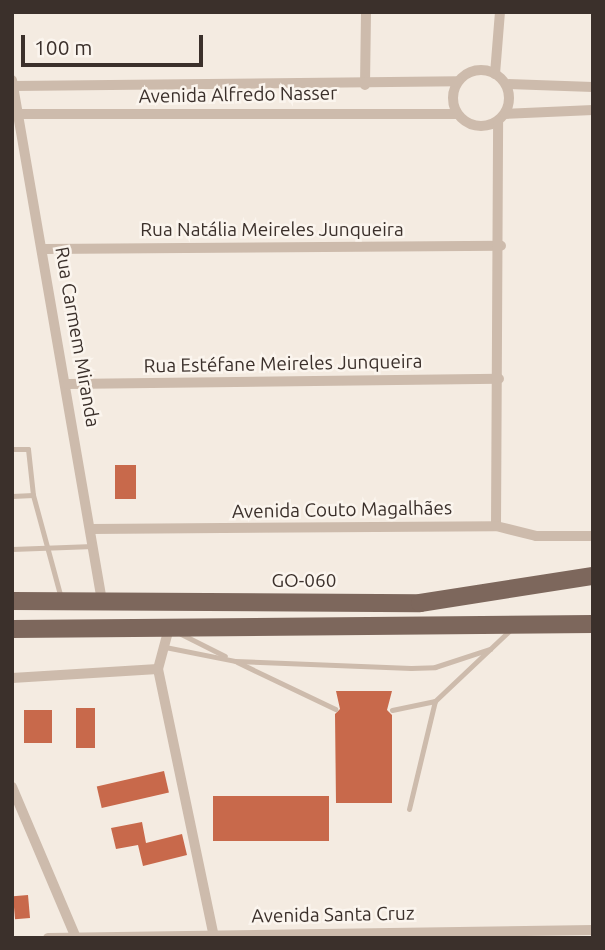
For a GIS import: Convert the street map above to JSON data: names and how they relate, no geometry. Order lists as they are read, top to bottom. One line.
{"streets":{"main road":["GO-060"],"street":["Avenida Alfredo Nasser","Rua Natália Meireles Junqueira","Rua Carmem Miranda","Rua Estéfane Meireles Junqueira","Avenida Couto Magalhães","Avenida Santa Cruz"]},"crossings":[["Avenida Alfredo Nasser","Rua Carmem Miranda"],["Rua Natália Meireles Junqueira","Rua Carmem Miranda"],["Rua Carmem Miranda","Rua Estéfane Meireles Junqueira"],["Rua Carmem Miranda","Avenida Couto Magalhães"],["Rua Carmem Miranda","GO-060"]],"scale_bar":"100 m"}
